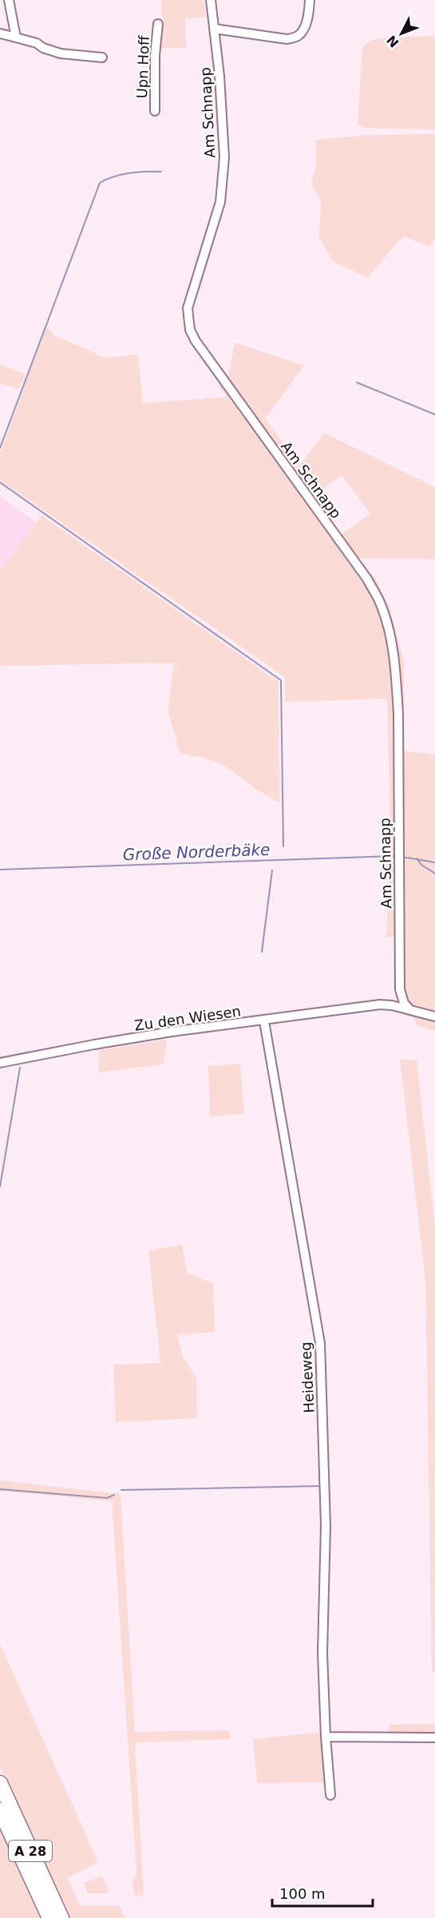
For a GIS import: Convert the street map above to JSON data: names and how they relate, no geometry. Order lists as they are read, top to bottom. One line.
{"streets":{"highway":["A 28"],"street":["Upn Hoff","Am Schnapp","Zu den Wiesen","Heideweg"]},"crossings":[["Zu den Wiesen","Heideweg"]],"water":["Große Norderbäke"],"scale_bar":"100 m","north":"bottom left"}
